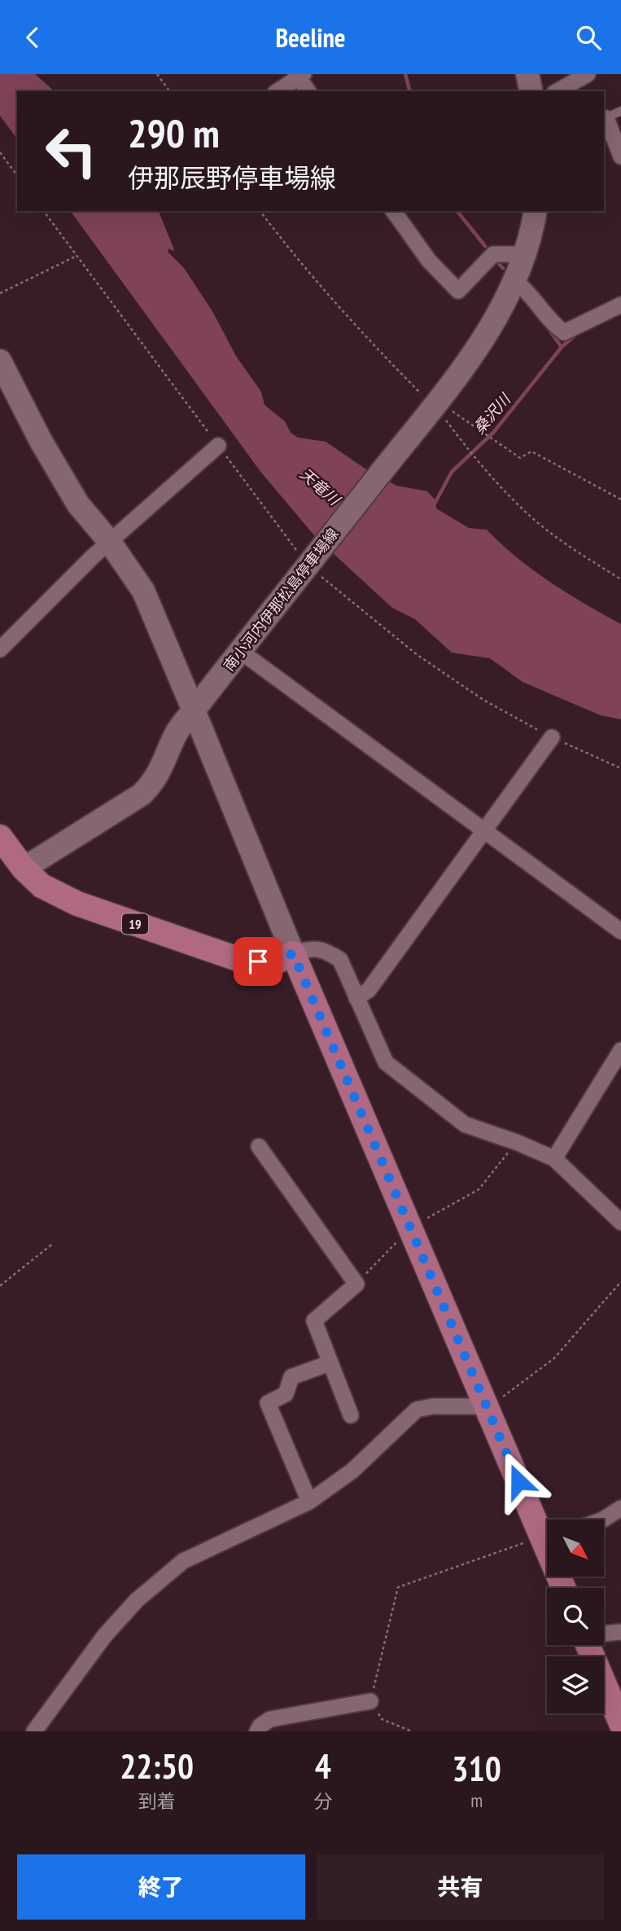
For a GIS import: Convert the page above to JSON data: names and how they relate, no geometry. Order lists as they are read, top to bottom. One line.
{"streets":{"main road":["南小河内伊那松島停車場線","19"]},"crossings":[["南小河内伊那松島停車場線","19"]],"water":["桑沢川","天竜川"],"north":"bottom right","page":{"header":"Beeline","turn":["290 m","伊那辰野停車場線"],"eta":["22:50","到着","4","分","310","m"],"buttons":["終了","共有"]}}
